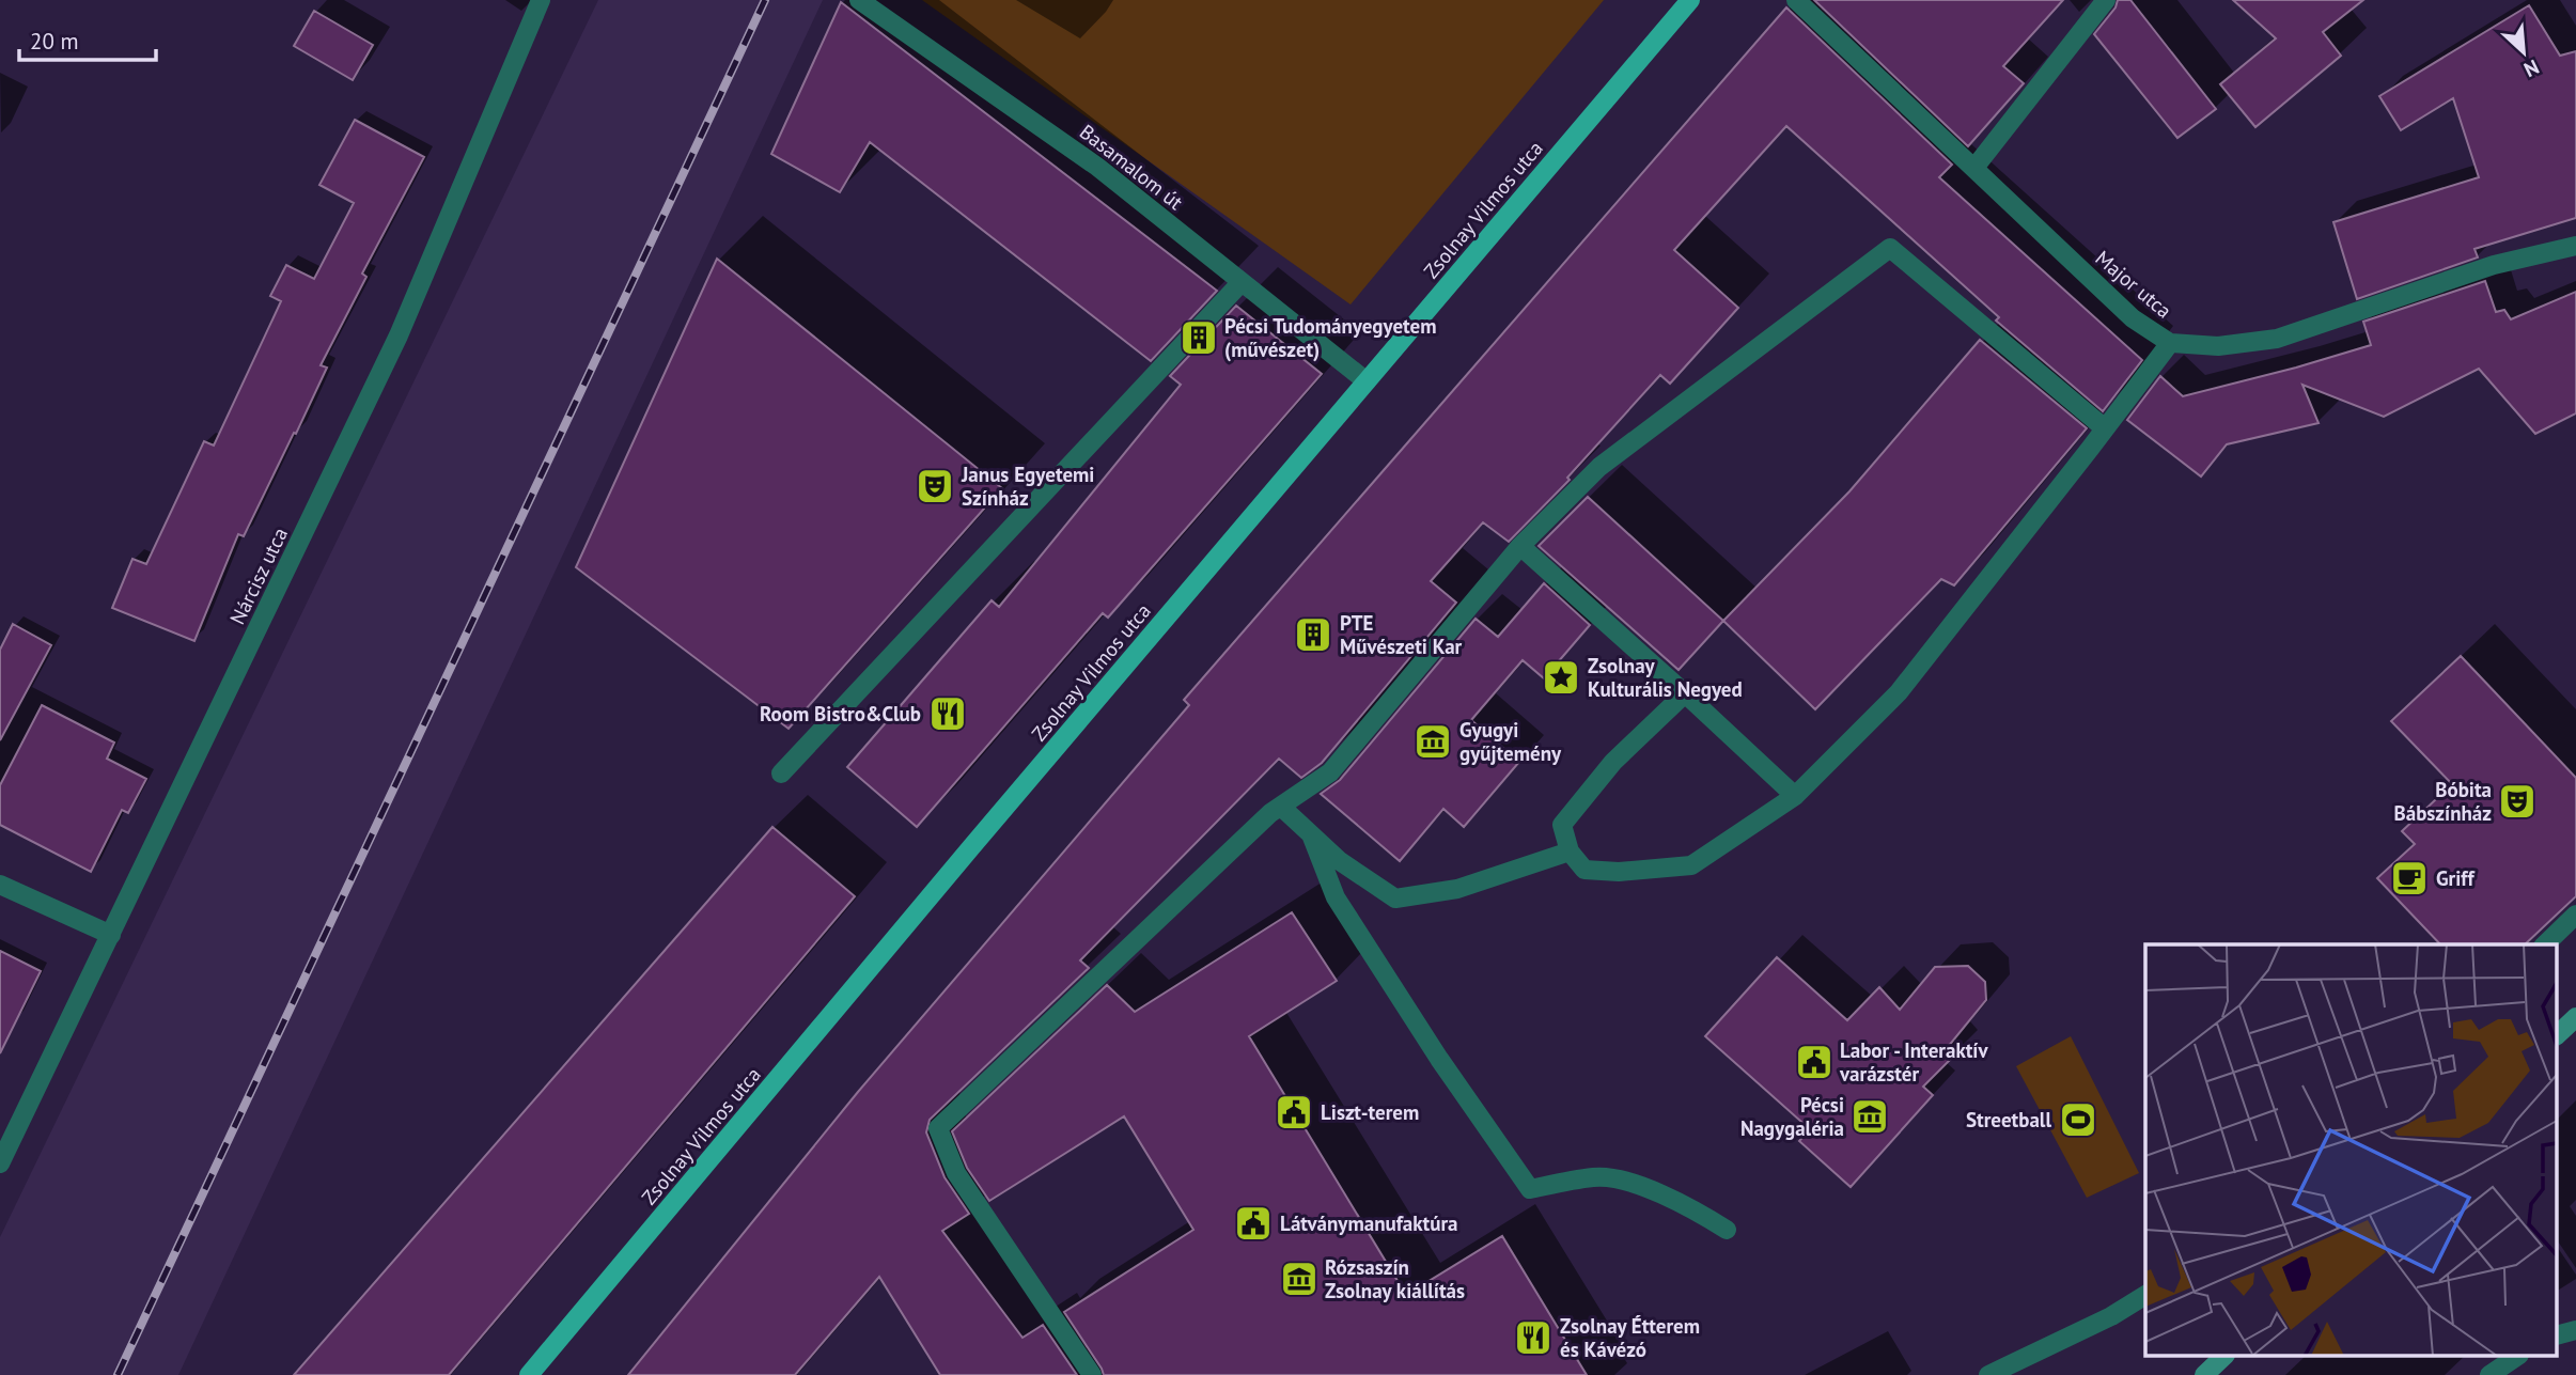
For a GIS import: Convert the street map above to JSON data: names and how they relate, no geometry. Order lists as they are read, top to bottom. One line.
{"streets":{"main road":["Zsolnay Vilmos utca"],"street":["Basamalom út","Major utca","Nárcisz utca"]},"crossings":[["Basamalom út","Zsolnay Vilmos utca"]],"places":{"building":["Pécsi Tudományegyetem (művészet)","PTE Művészeti Kar"],"theatre":["Janus Egyetemi Színház","Bóbita Bábszínház"],"place":["Zsolnay Kulturális Negyed"],"restaurant":["Room Bistro&Club","Zsolnay Étterem és Kávézó"],"museum":["Gyugyi gyűjtemény","Pécsi Nagygaléria","Rózsaszín Zsolnay kiállítás"],"cafe":["Griff"],"public building":["Labor - Interaktív varázstér","Liszt-terem","Látványmanufaktúra"],"sports":["Streetball"]},"scale_bar":"20 m","north":"bottom right"}
